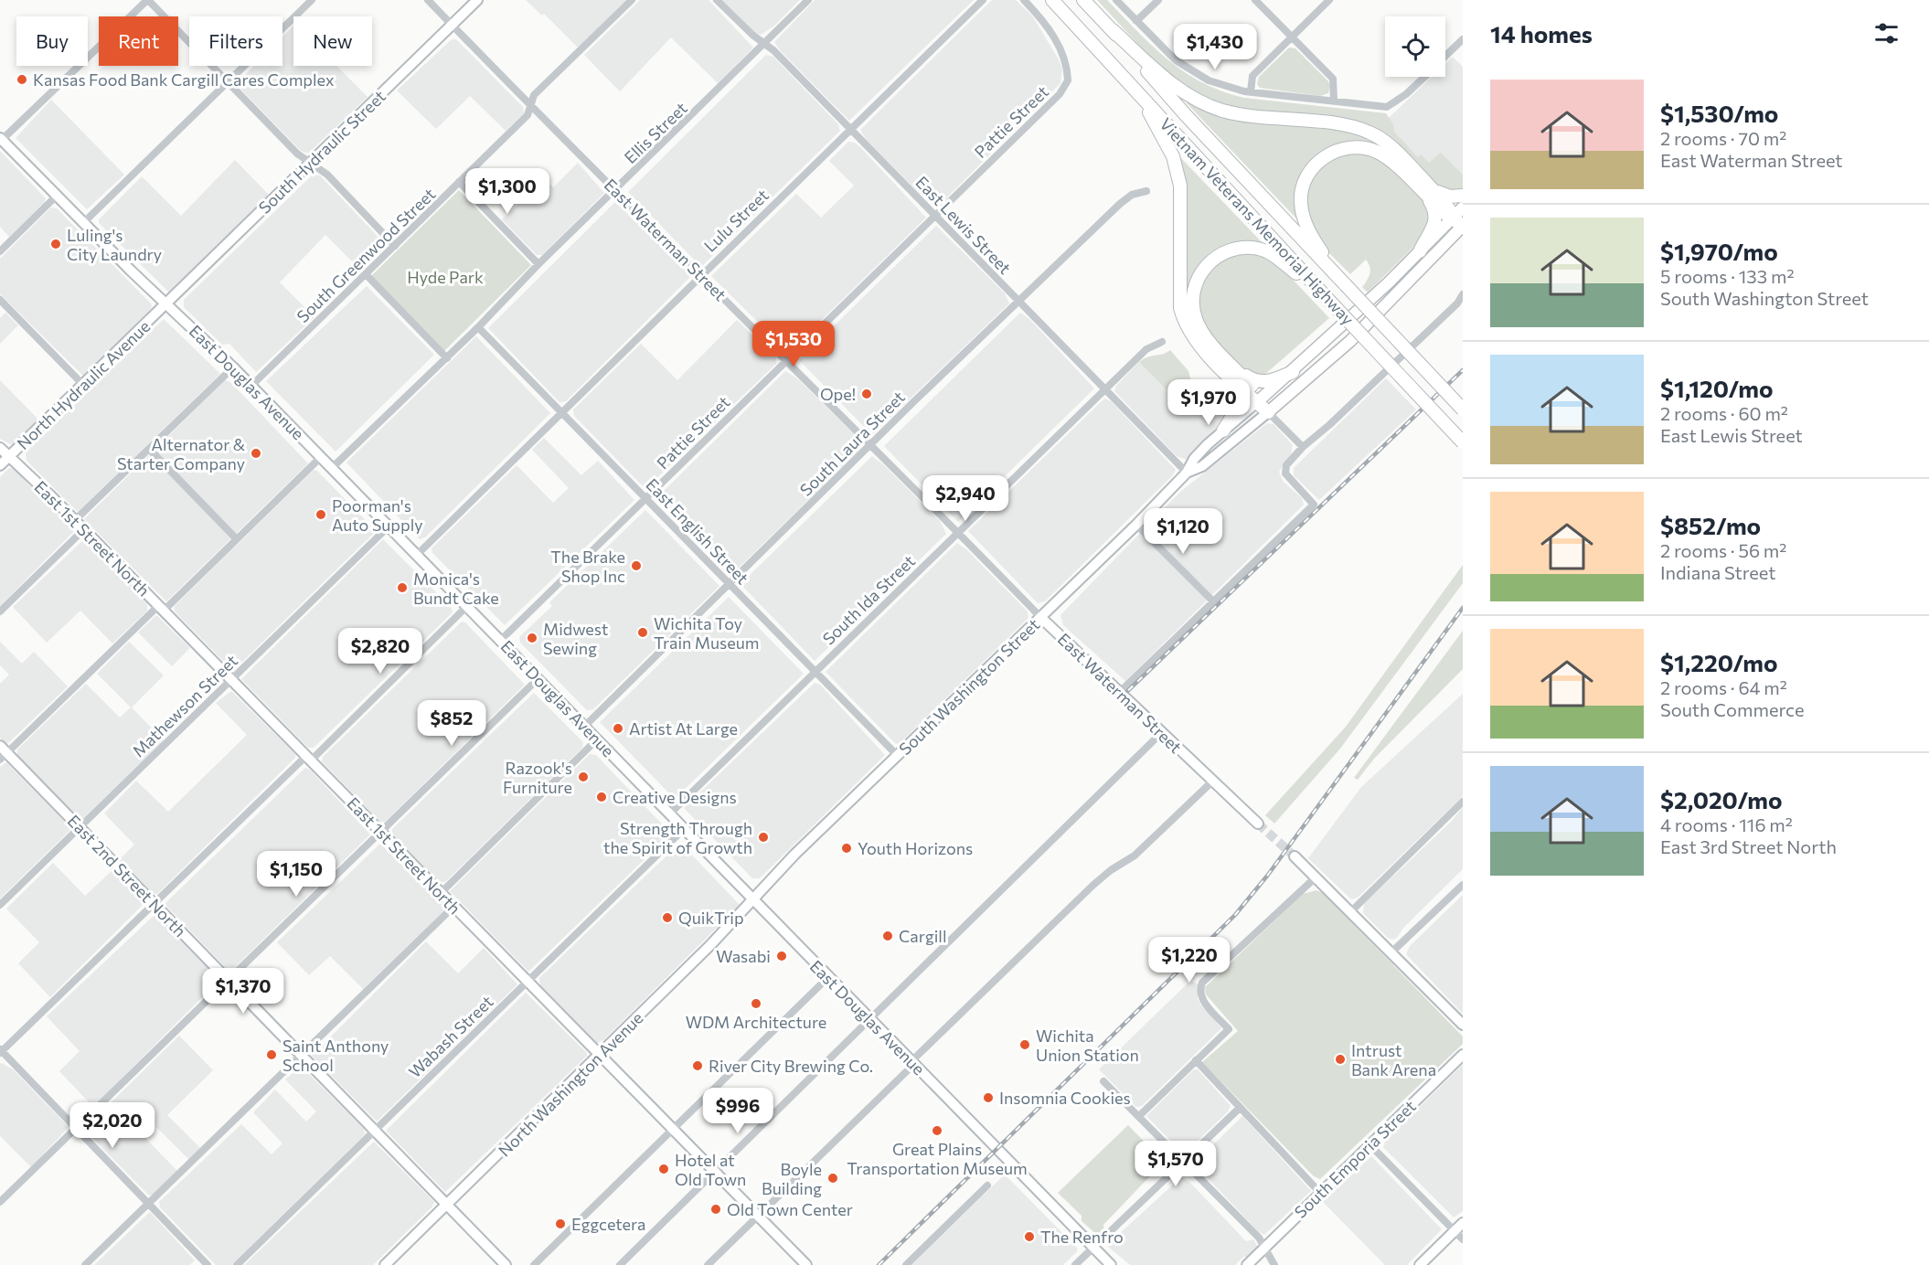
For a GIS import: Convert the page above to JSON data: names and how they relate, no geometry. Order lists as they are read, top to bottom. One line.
{"streets":{"highway":["Vietnam Veterans Memorial Highway"],"main road":["South Washington Street"],"street":["Pattie Street","Ellis Street","South Hydraulic Street","Lulu Street","East Lewis Street","East Waterman Street","South Greenwood Street","East Douglas Avenue","North Hydraulic Avenue","South Laura Street","East English Street","East 1st Street North","South Ida Street","Mathewson Street","East 2nd Street North","Wabash Street","North Washington Avenue","South Emporia Street"]},"crossings":[["Pattie Street","East Lewis Street"],["Pattie Street","East Waterman Street"],["Pattie Street","East Douglas Avenue"],["Pattie Street","East English Street"],["Ellis Street","East Lewis Street"],["Ellis Street","East Waterman Street"],["Ellis Street","East Douglas Avenue"],["Ellis Street","East English Street"],["South Hydraulic Street","East Waterman Street"],["South Hydraulic Street","East Douglas Avenue"],["South Hydraulic Street","North Hydraulic Avenue"],["Lulu Street","East Lewis Street"],["Lulu Street","East Waterman Street"],["Lulu Street","East Douglas Avenue"],["Lulu Street","East English Street"],["East Lewis Street","South Laura Street"],["East Lewis Street","South Ida Street"],["East Lewis Street","South Washington Street"],["East Waterman Street","South Greenwood Street"],["East Waterman Street","South Laura Street"],["East Waterman Street","South Ida Street"],["East Waterman Street","South Washington Street"],["South Greenwood Street","East Douglas Avenue"],["East Douglas Avenue","North Hydraulic Avenue"],["East Douglas Avenue","South Laura Street"],["East Douglas Avenue","South Ida Street"],["East Douglas Avenue","South Washington Street"],["East Douglas Avenue","Mathewson Street"],["East Douglas Avenue","Wabash Street"],["East Douglas Avenue","North Washington Avenue"],["North Hydraulic Avenue","East 1st Street North"],["South Laura Street","East English Street"],["East English Street","South Ida Street"],["East English Street","South Washington Street"],["East 1st Street North","Mathewson Street"],["East 1st Street North","Wabash Street"],["East 1st Street North","North Washington Avenue"],["South Washington Street","North Washington Avenue"],["Mathewson Street","East 2nd Street North"],["East 2nd Street North","Wabash Street"],["East 2nd Street North","North Washington Avenue"]],"parks":["Hyde Park"],"places":["Kansas Food Bank Cargill Cares Complex","Luling's City Laundry","Ope!","Alternator & Starter Company","Poorman's Auto Supply","The Brake Shop Inc","Monica's Bundt Cake","Wichita Toy Train Museum","Midwest Sewing","Artist At Large","Razook's Furniture","Creative Designs","Strength Through the Spirit of Growth","Youth Horizons","QuikTrip","Cargill","Wasabi","WDM Architecture","Wichita Union Station","Saint Anthony School","Intrust Bank Arena","River City Brewing Co.","Insomnia Cookies","Great Plains Transportation Museum","Hotel at Old Town","Boyle Building","Old Town Center","Eggcetera","The Renfro"],"page":{"heading":"14 homes","chip":["Buy","Rent","Filters","New"],"price":["$1,430","$1,300","$1,530","$1,970","$2,940","$1,120","$2,820","$852","$1,150","$1,220","$1,370","$996","$2,020","$1,570"],"list":[{"name":"$1,530/mo","note":"2 rooms · 70 m² · East Waterman Street"},{"name":"$1,970/mo","note":"5 rooms · 133 m² · South Washington Street"},{"name":"$1,120/mo","note":"2 rooms · 60 m² · East Lewis Street"},{"name":"$852/mo","note":"2 rooms · 56 m² · Indiana Street"},{"name":"$1,220/mo","note":"2 rooms · 64 m² · South Commerce"},{"name":"$2,020/mo","note":"4 rooms · 116 m² · East 3rd Street North"}]}}
